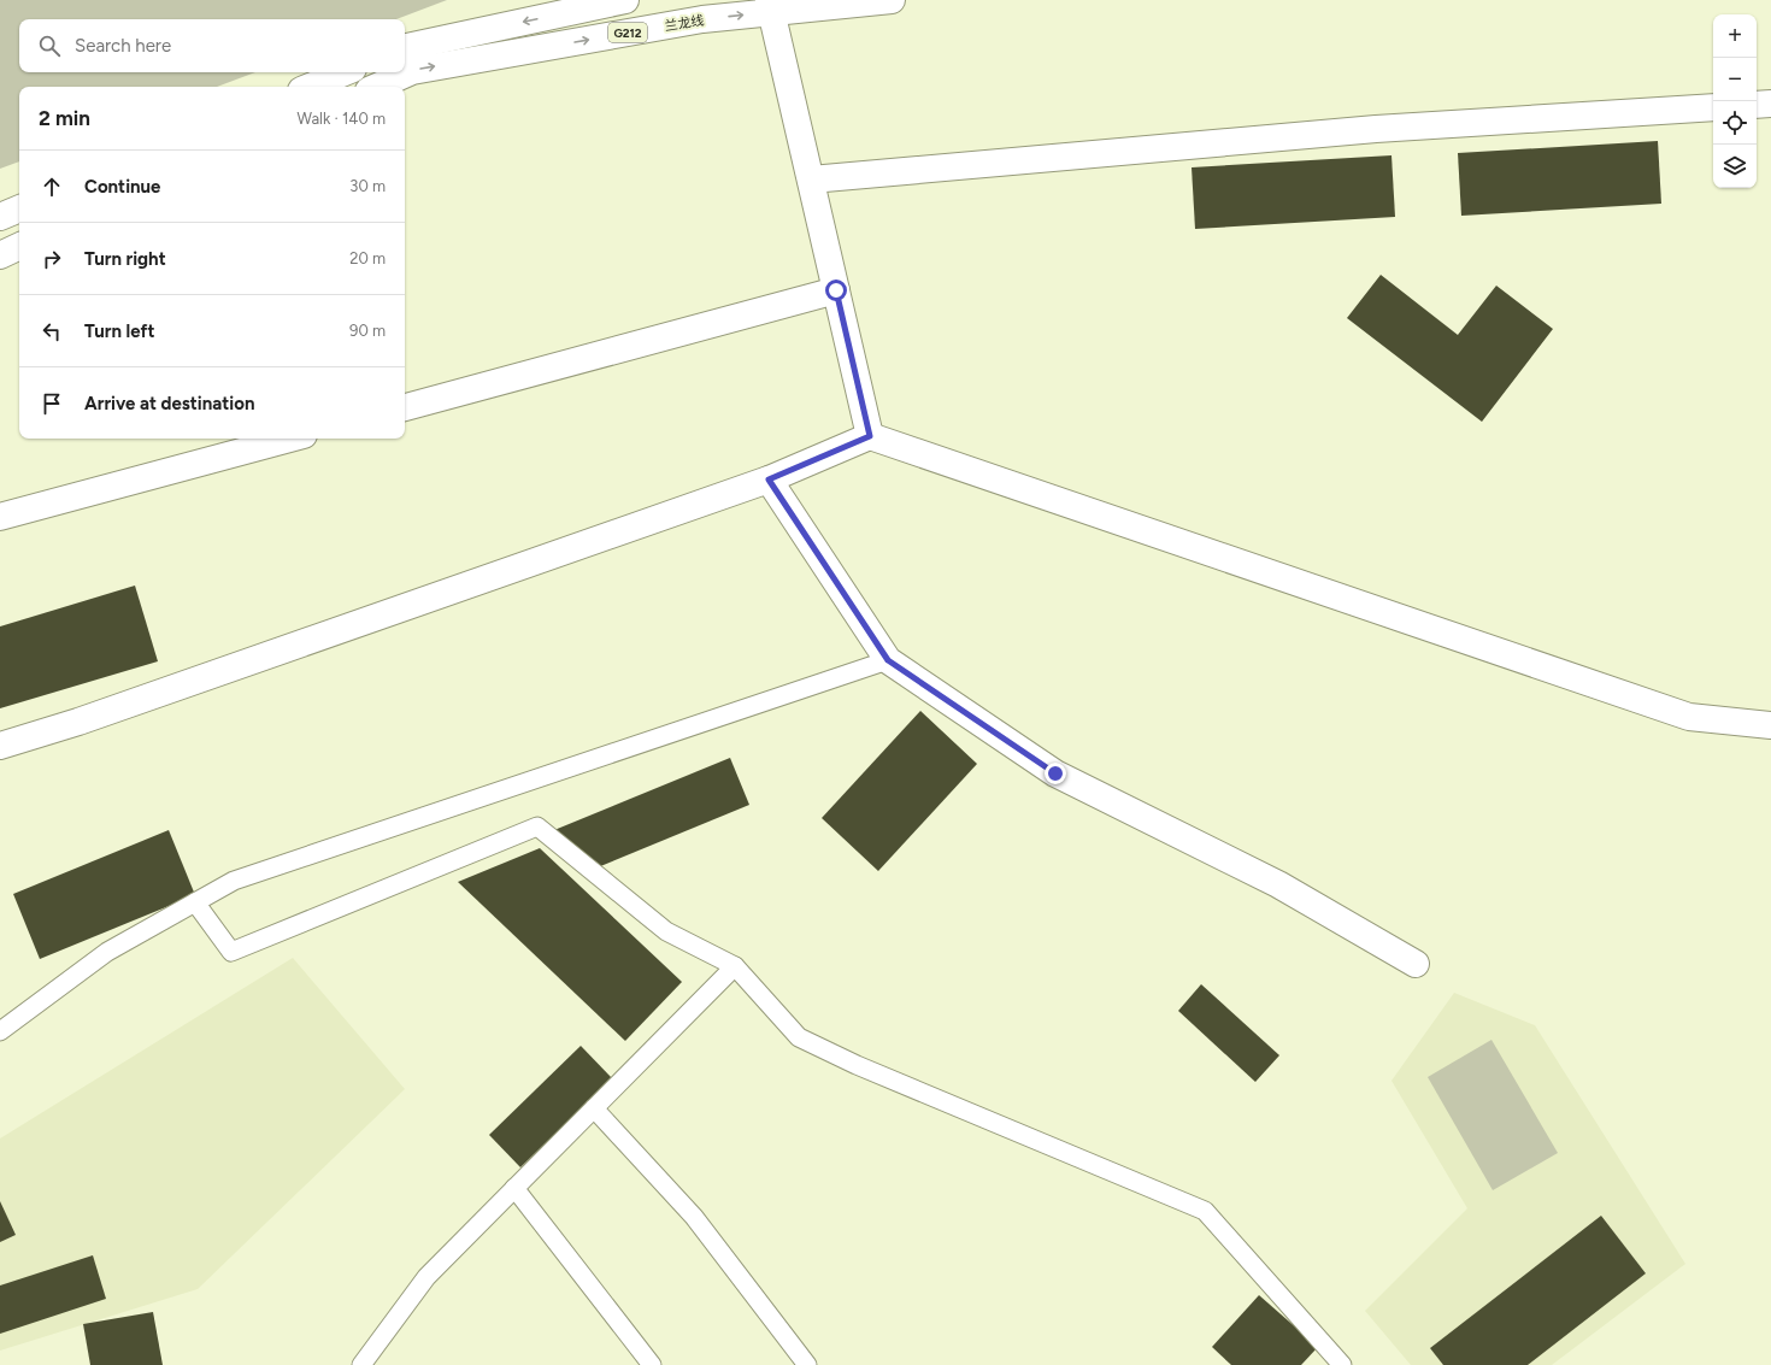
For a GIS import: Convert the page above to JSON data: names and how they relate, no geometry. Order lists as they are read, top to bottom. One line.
{"streets":{"main road":["兰龙线","G212"]},"page":{"map_buttons":["+","−"],"search":"Search here","heading":["2 min","Walk · 140 m"],"list":[["Continue","30 m"],["Turn right","20 m"],["Turn left","90 m"],"Arrive at destination"]}}
